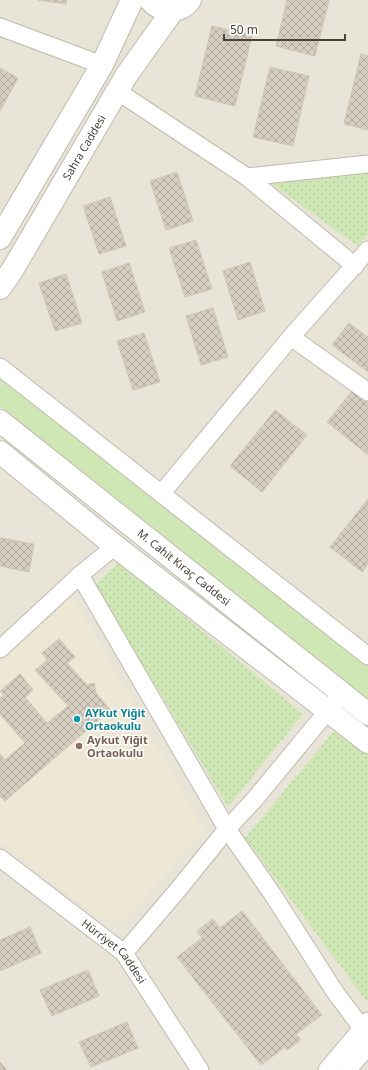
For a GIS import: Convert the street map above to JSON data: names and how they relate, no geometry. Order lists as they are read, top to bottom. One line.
{"streets":{"street":["Sahra Caddesi","M. Cahit Kıraç Caddesi","Hürriyet Caddesi"]},"places":["AYkut Yiğit Ortaokulu","Aykut Yiğit Ortaokulu"],"scale_bar":"50 m"}
